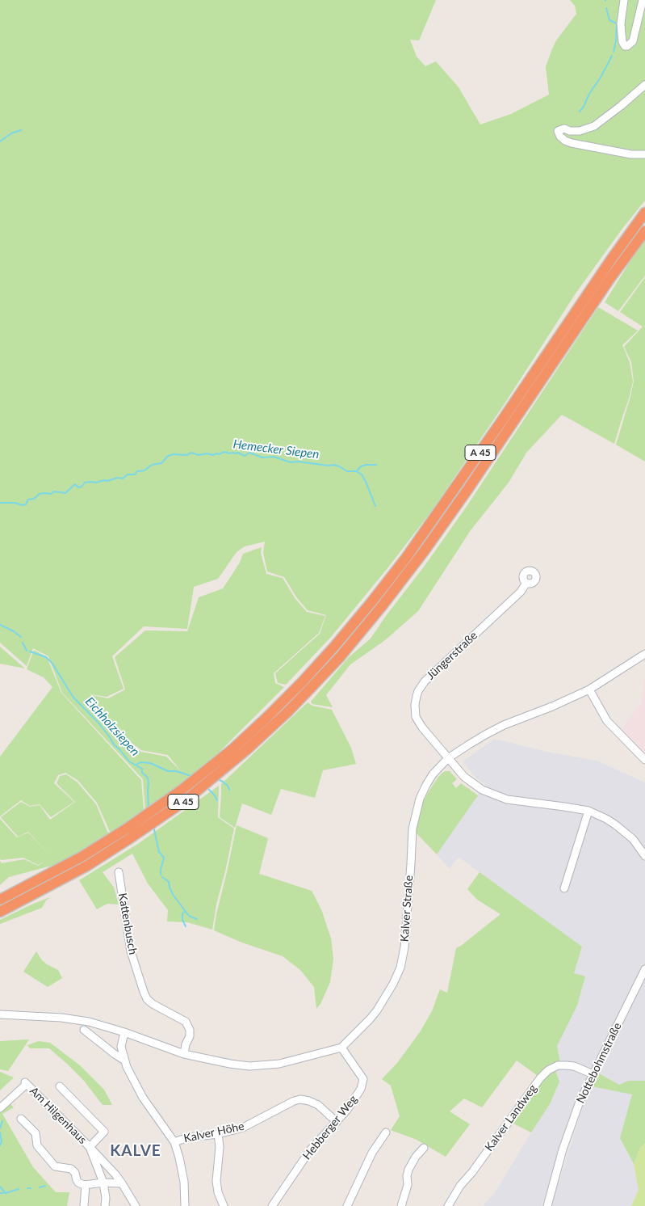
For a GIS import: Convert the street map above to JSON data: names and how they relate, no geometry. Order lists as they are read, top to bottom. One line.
{"streets":{"highway":["A 45"],"street":["Jüngerstraße","Kalver Straße","Kattenbusch","Nottebohmstraße","Am Hilgenhaus","Kalver Landweg","Hebberger Weg","Kalver Höhe"]},"crossings":[["Jüngerstraße","Kalver Straße"],["Kalver Straße","Kattenbusch"],["Kalver Straße","Hebberger Weg"],["Nottebohmstraße","Kalver Landweg"],["Hebberger Weg","Kalver Höhe"]],"districts":["KALVE"],"water":["Hemecker Siepen","Eichholzsiepen"]}
